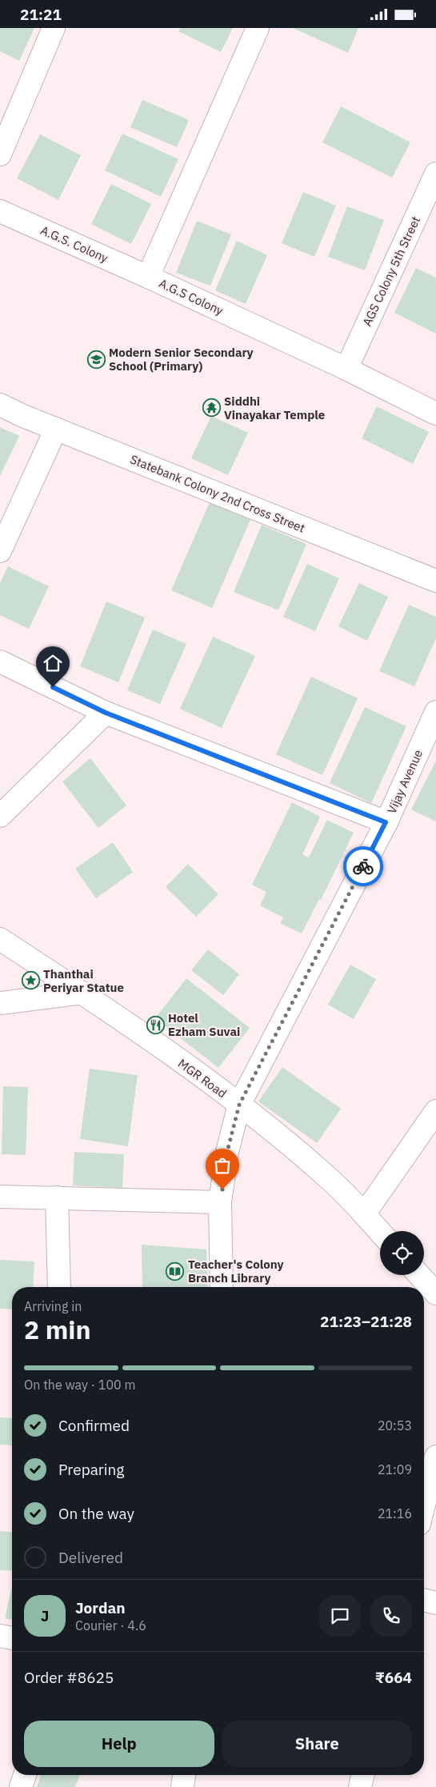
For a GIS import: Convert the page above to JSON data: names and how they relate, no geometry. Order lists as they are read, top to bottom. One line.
{"streets":{"street":["A.G.S. Colony","AGS Colony 5th Street","A.G.S Colony","Statebank Colony 2nd Cross Street","Vijay Avenue","MGR Road"]},"crossings":[["A.G.S. Colony","A.G.S Colony"],["AGS Colony 5th Street","A.G.S Colony"],["Vijay Avenue","MGR Road"]],"places":{"school or university":["Modern Senior Secondary School (Primary)"],"temple":["Siddhi Vinayakar Temple"],"place":["Thanthai Periyar Statue"],"restaurant":["Hotel Ezham Suvai"],"library":["Teacher's Colony Branch Library"]},"page":{"status":"21:21","heading":["2 min","Arriving in","21:23–21:28"],"panel":["Jordan","Courier · 4.6","Order #8625","₹664"],"bar":"On the way · 100 m","list":[["Confirmed","20:53"],["Preparing","21:09"],["On the way","21:16"],"Delivered"],"round":"J","buttons":["Help","Share"]}}
